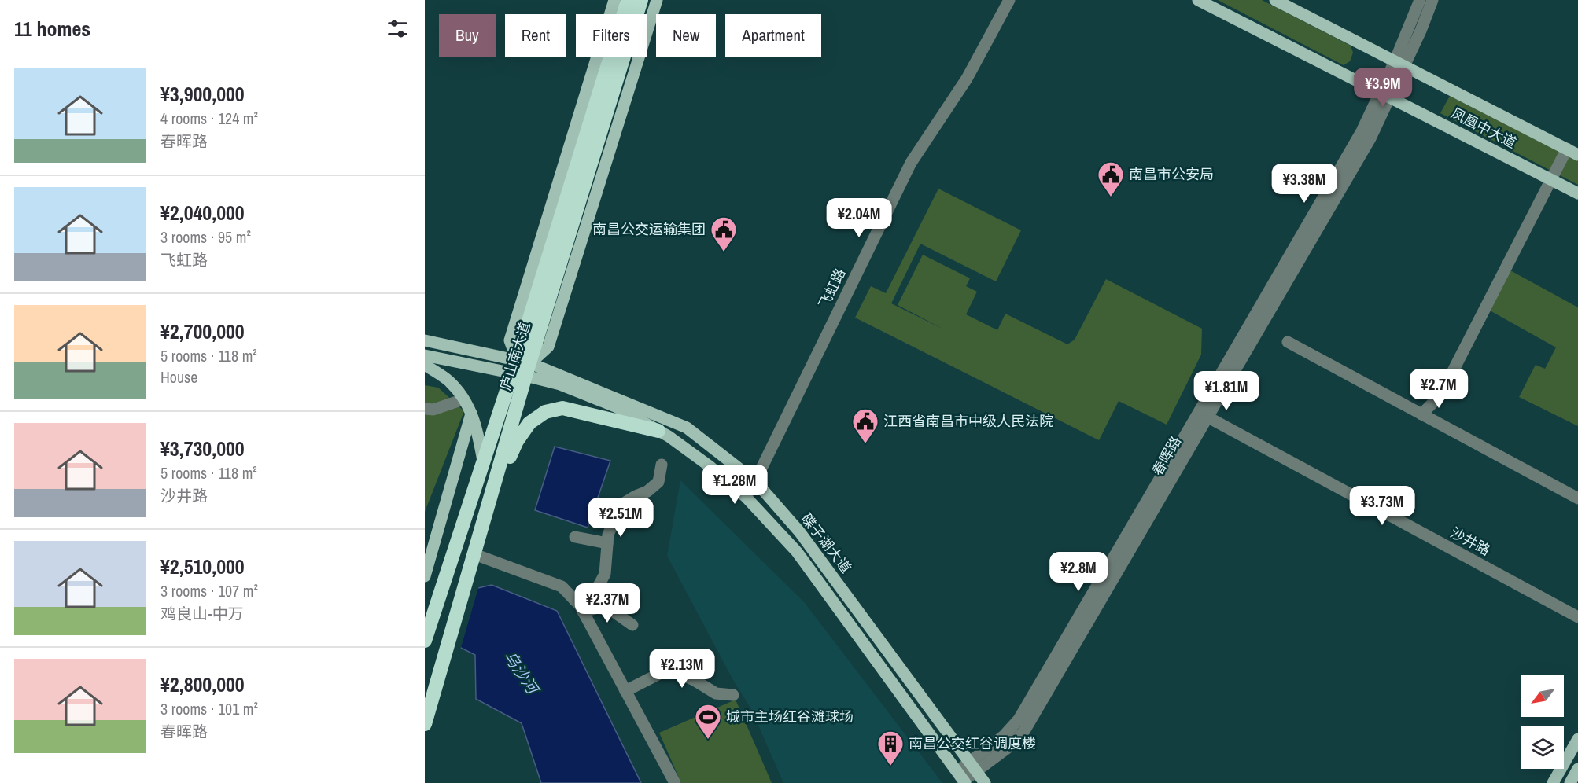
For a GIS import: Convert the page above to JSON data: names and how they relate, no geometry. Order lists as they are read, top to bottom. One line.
{"streets":{"highway":["庐山南大道"],"main road":["凤凰中大道","碟子湖大道"],"street":["飞虹路","春晖路","沙井路"]},"crossings":[["凤凰中大道","春晖路"],["飞虹路","碟子湖大道"],["庐山南大道","碟子湖大道"],["春晖路","沙井路"],["春晖路","碟子湖大道"]],"water":["乌沙河"],"places":{"public building":["南昌市公安局","南昌公交运输集团","江西省南昌市中级人民法院"],"sports":["城市主场红谷滩球场"],"building":["南昌公交红谷调度楼"]},"north":"bottom left","page":{"heading":"11 homes","chip":["Buy","Rent","Filters","New","Apartment"],"list":[{"name":"¥3,900,000","note":"4 rooms · 124 m² · 春晖路"},{"name":"¥2,040,000","note":"3 rooms · 95 m² · 飞虹路"},{"name":"¥2,700,000","note":"5 rooms · 118 m² · House"},{"name":"¥3,730,000","note":"5 rooms · 118 m² · 沙井路"},{"name":"¥2,510,000","note":"3 rooms · 107 m² · 鸡良山-中万"},{"name":"¥2,800,000","note":"3 rooms · 101 m² · 春晖路"}],"price":["¥3.9M","¥3.38M","¥2.04M","¥2.7M","¥1.81M","¥1.28M","¥3.73M","¥2.51M","¥2.8M","¥2.37M","¥2.13M"]}}
